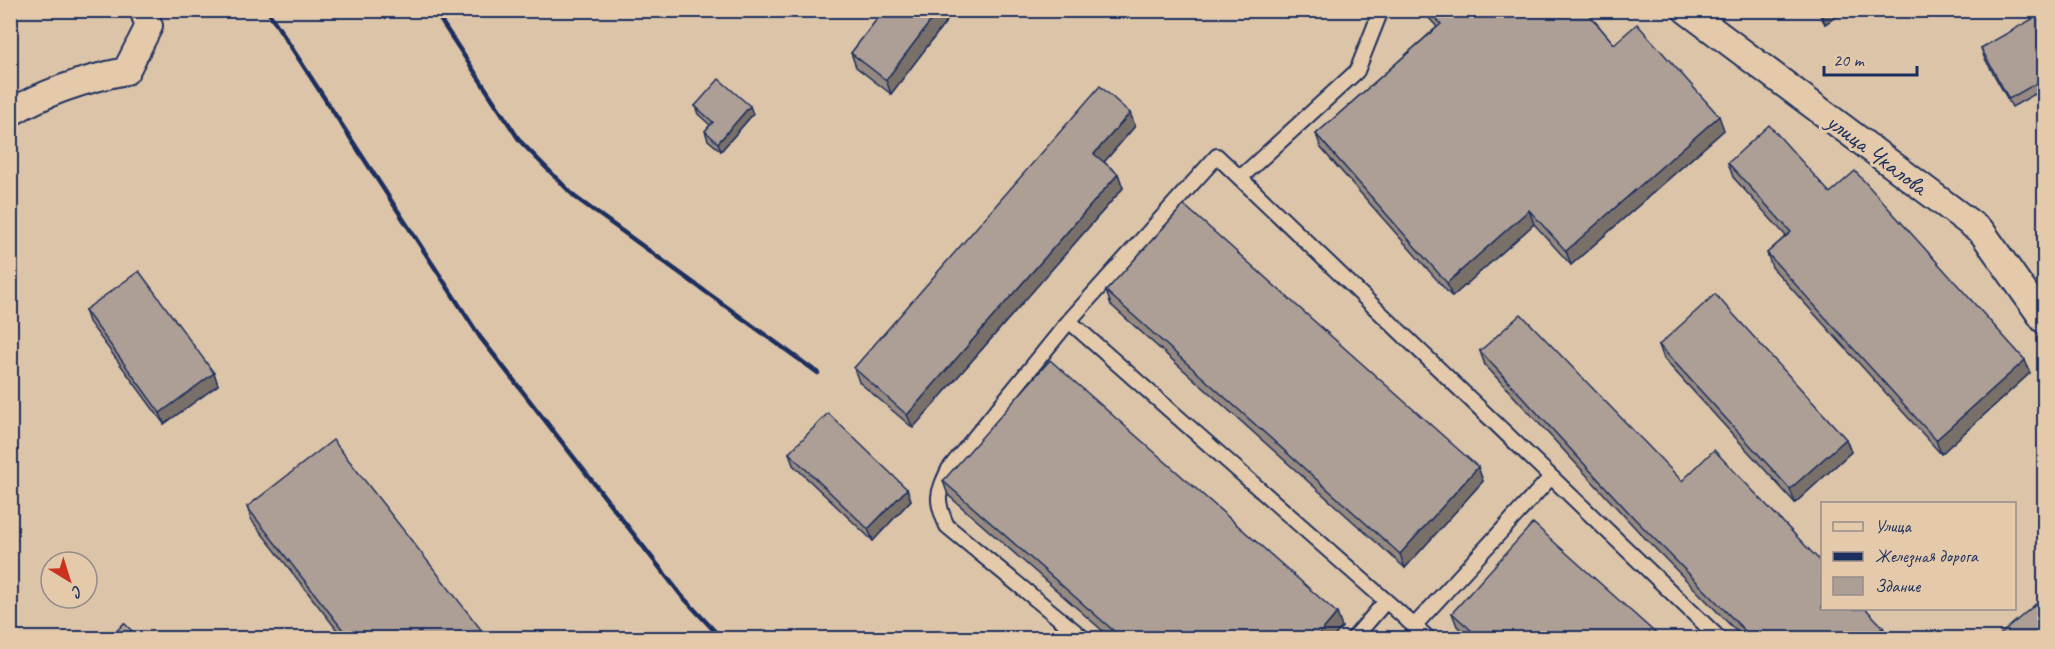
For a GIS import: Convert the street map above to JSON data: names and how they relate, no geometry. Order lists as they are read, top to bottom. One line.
{"streets":{"street":["улица Чкалова"]},"legend":["Улица","Железная дорога","Здание"],"scale_bar":"20 m","north":"bottom right"}
